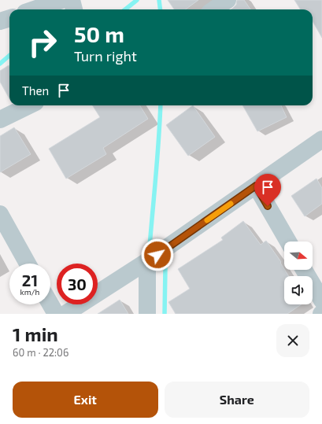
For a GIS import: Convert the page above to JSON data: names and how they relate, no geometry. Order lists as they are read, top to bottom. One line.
{"north":"right","page":{"turn":["50 m","Turn right"],"then":"Then","speed":"21 km/h","limit":"30","heading":["1 min","60 m · 22:06"],"buttons":["Exit","Share"]}}
